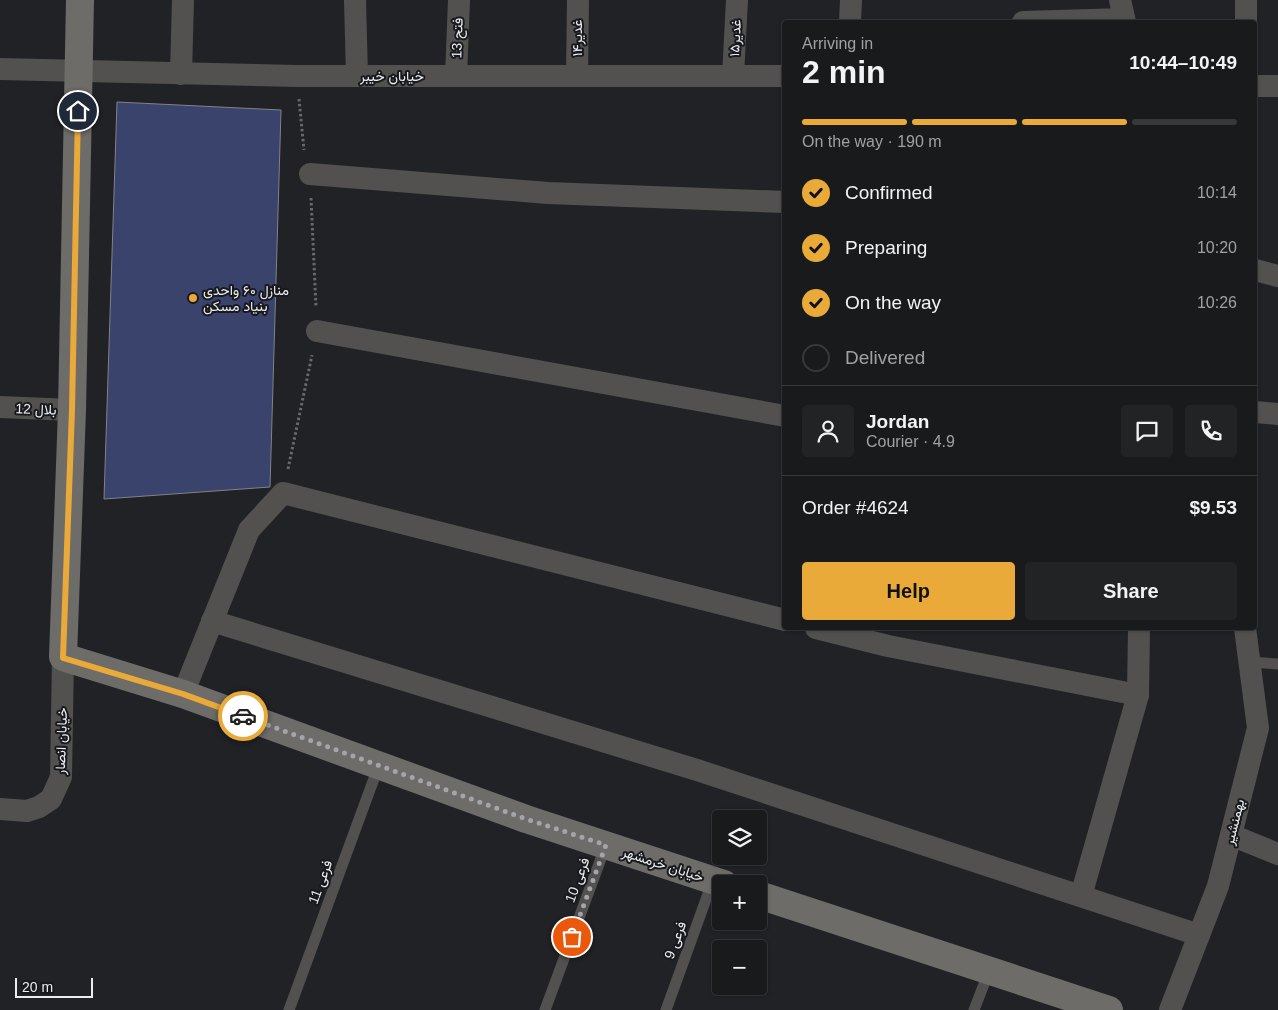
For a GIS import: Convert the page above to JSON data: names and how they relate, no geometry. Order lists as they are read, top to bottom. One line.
{"streets":{"street":["فتح 13","غدیر۱۴","غدیر۱۵","خیابان خیبر","بلال 12","خیابان انصار","بهمنشیر","خیابان خرمشهر"],"lane":["فرعی 10","فرعی 11","فرعی 9"]},"crossings":[["فتح 13","خیابان خیبر"],["غدیر۱۴","خیابان خیبر"],["غدیر۱۵","خیابان خیبر"],["خیابان انصار","خیابان خرمشهر"],["خیابان خرمشهر","فرعی 10"],["خیابان خرمشهر","فرعی 11"]],"places":["منازل ۶۰ واحدی بنیاد مسکن"],"scale_bar":"20 m","page":{"heading":["2 min","Arriving in","10:44–10:49"],"panel":["Jordan","Courier · 4.9","Order #4624","$9.53"],"bar":"On the way · 190 m","list":[["Confirmed","10:14"],["Preparing","10:20"],["On the way","10:26"],"Delivered"],"buttons":["Help","Share"],"map_buttons":["+","−"],"scale":"20 m"}}
